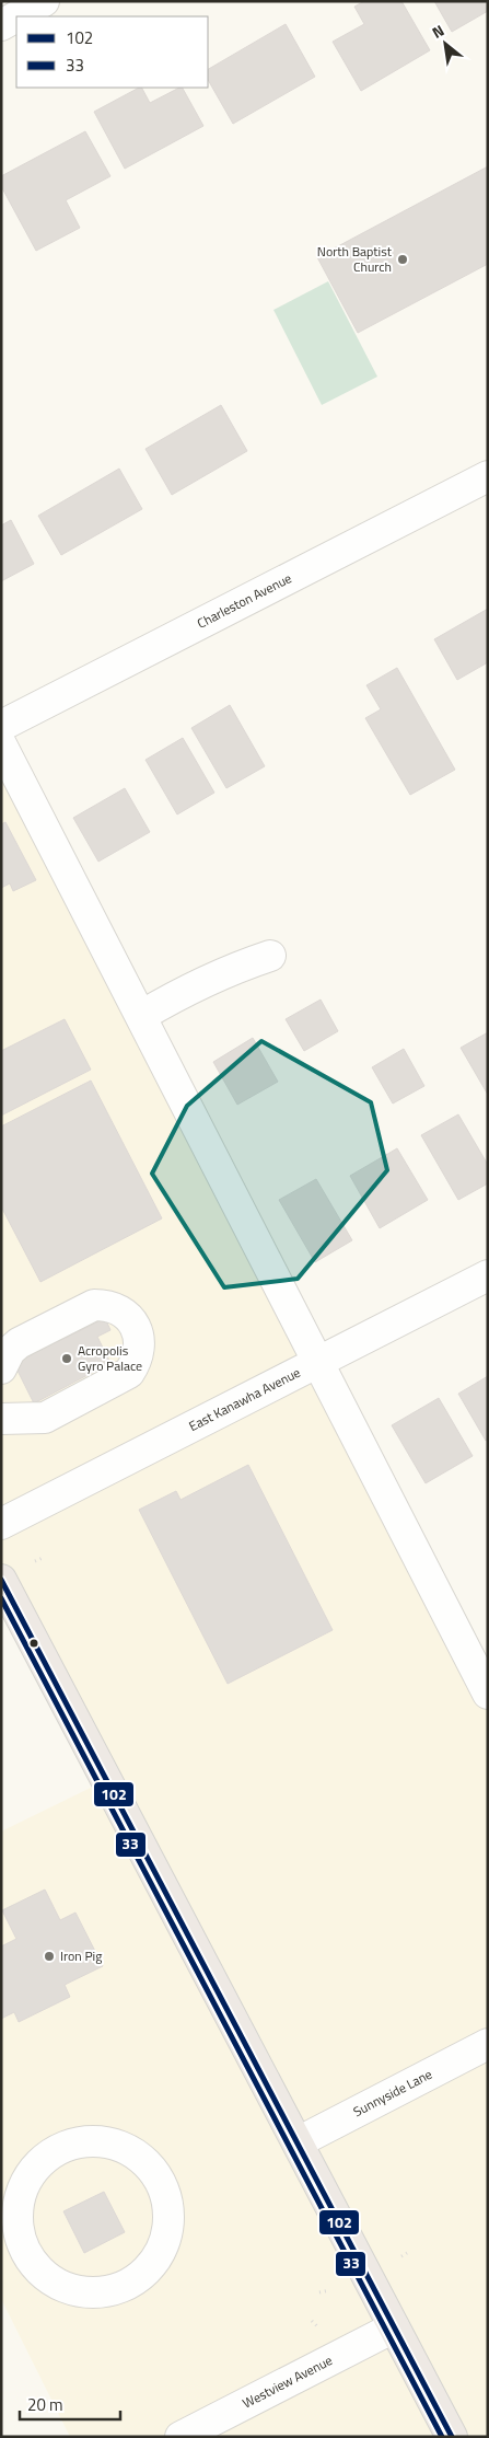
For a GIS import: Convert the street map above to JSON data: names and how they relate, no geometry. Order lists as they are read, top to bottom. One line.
{"streets":{"street":["Charleston Avenue","East Kanawha Avenue","Sunnyside Lane","Westview Avenue"]},"places":["North Baptist Church","Acropolis Gyro Palace","Iron Pig"],"lines":["transit line 102","transit line 33"],"legend":["102","33"],"scale_bar":"20 m","north":"top left"}
